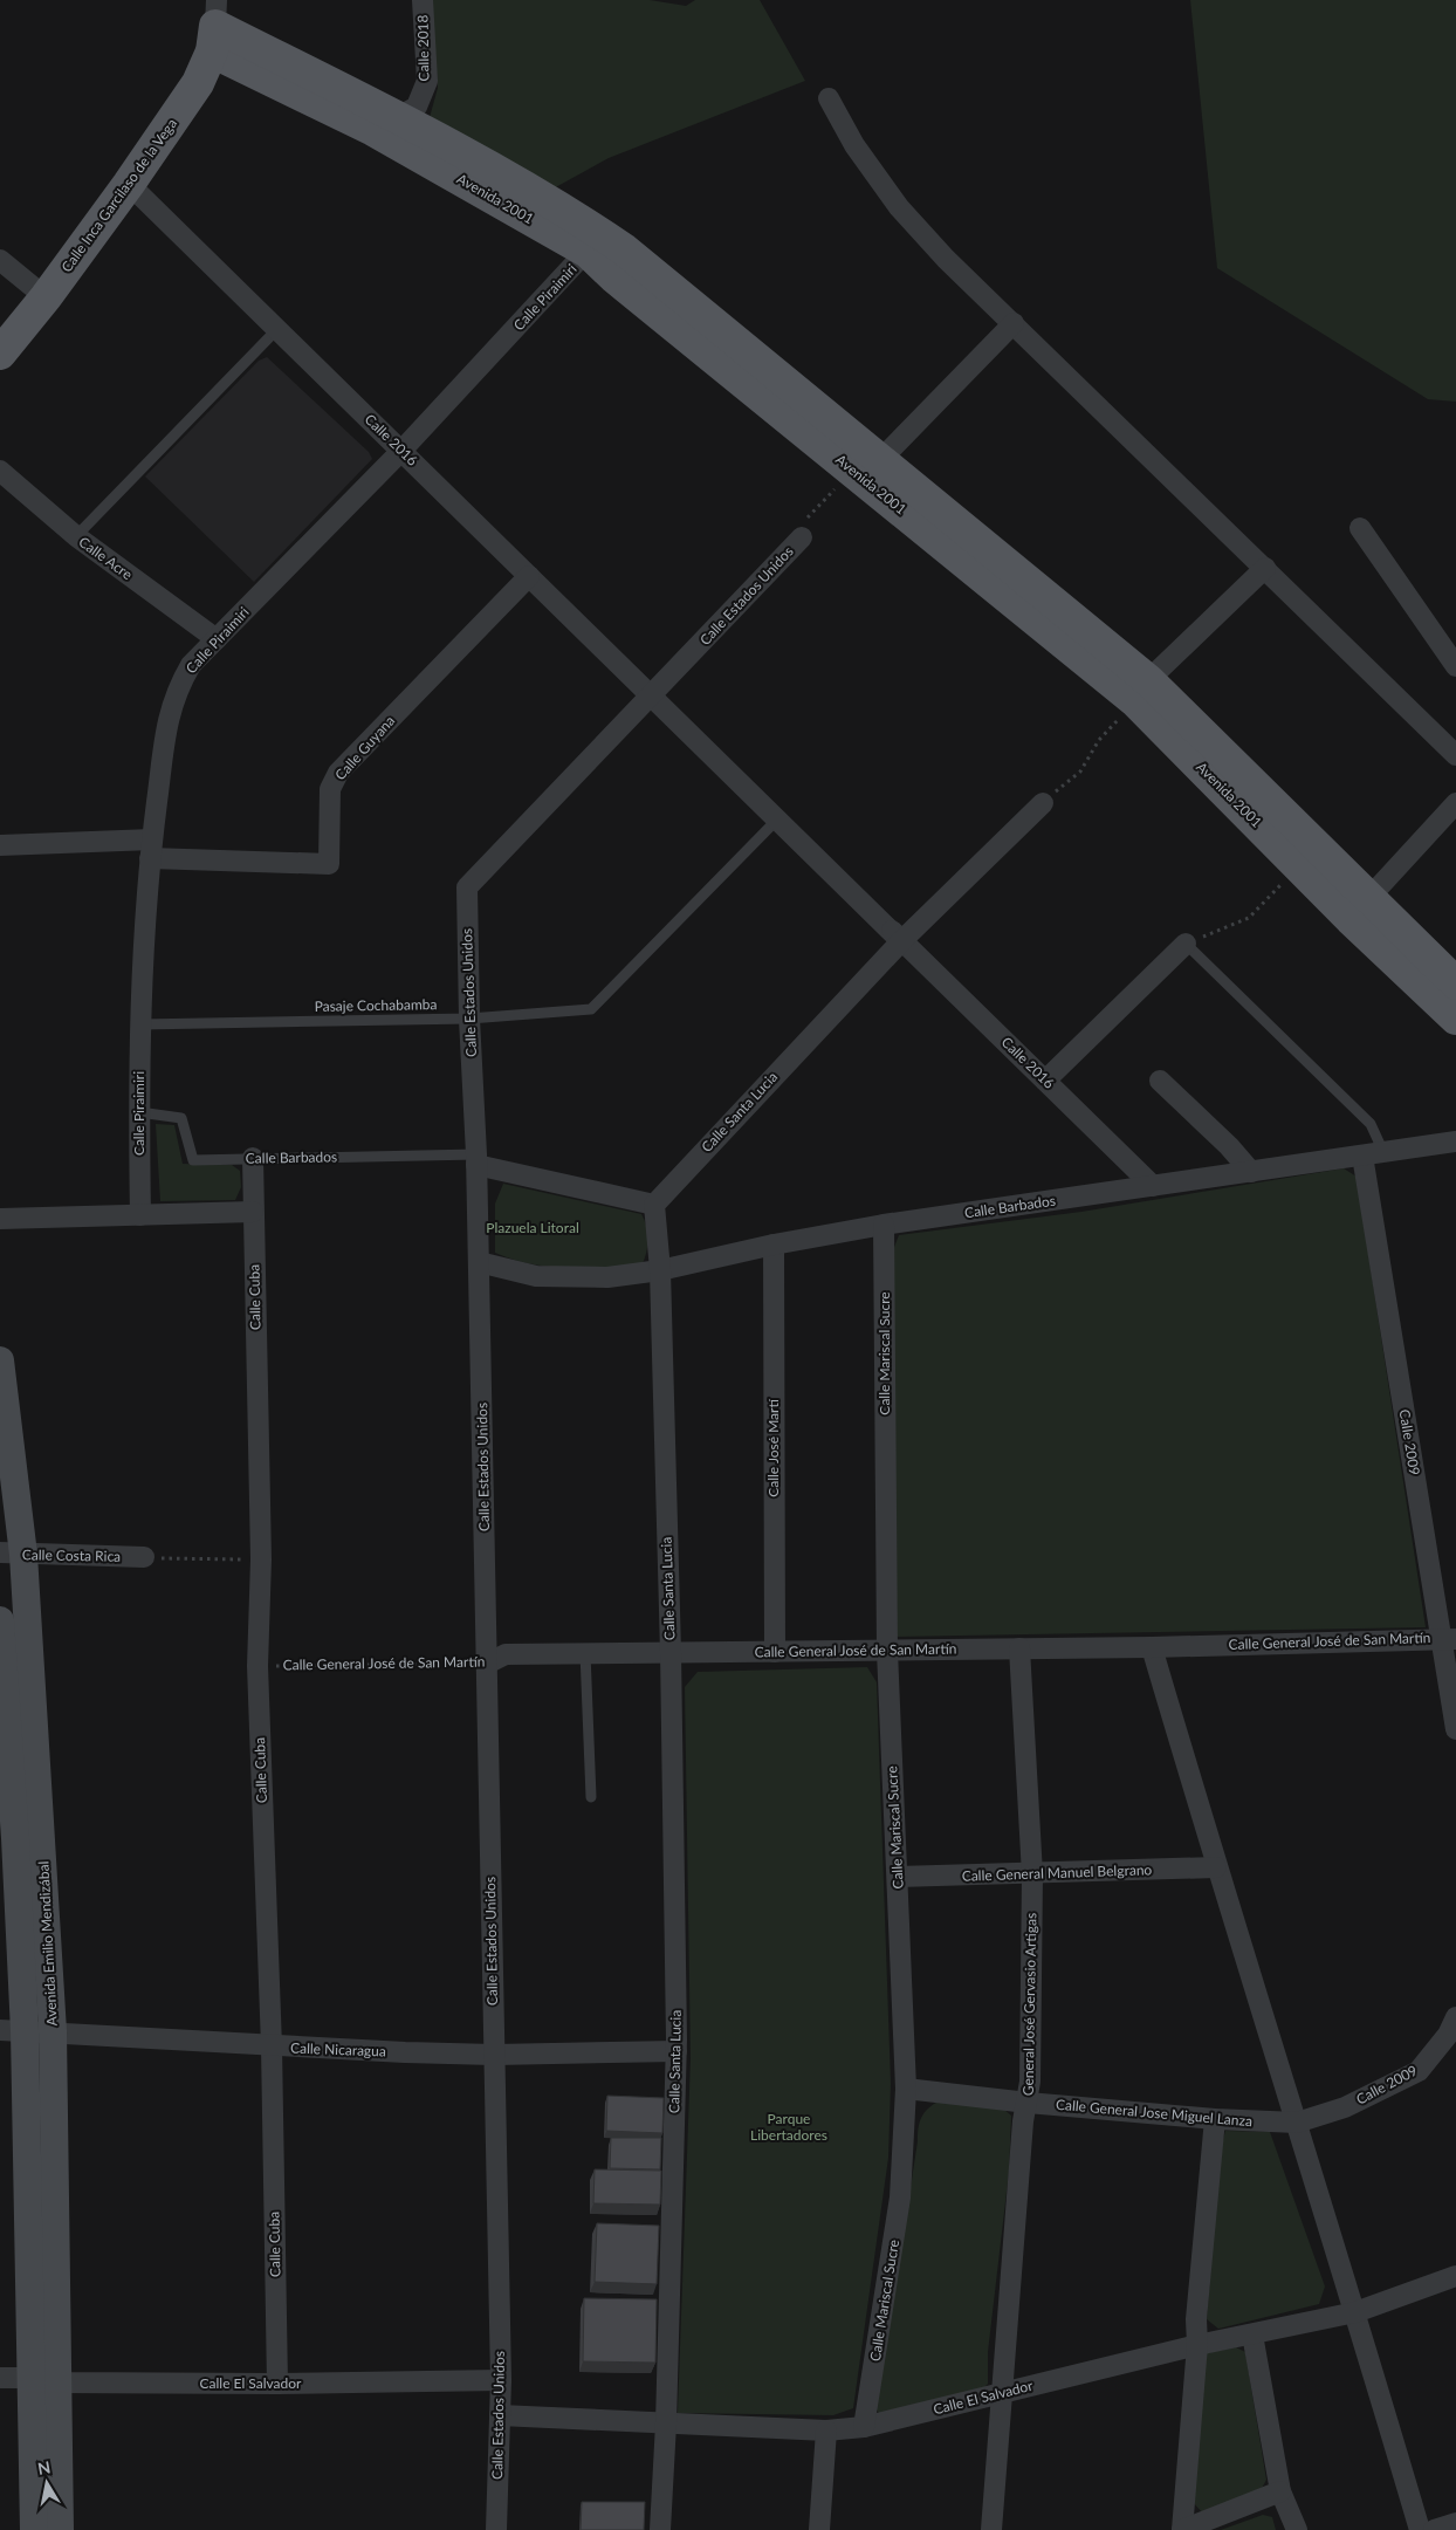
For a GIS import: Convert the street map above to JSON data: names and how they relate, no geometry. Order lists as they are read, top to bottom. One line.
{"streets":{"main road":["Calle Inca Garcilaso de la Vega","Avenida 2001","Avenida Emilio Mendizábal"],"street":["Calle 2018","Calle Piraimiri","Calle 2016","Calle Acre","Calle Estados Unidos","Calle Guyana","Calle Santa Lucia","Calle Barbados","Calle Cuba","Calle Mariscal Sucre","Calle 2009","Calle José Martí","Calle Costa Rica","Calle General José de San Martín","Calle General Manuel Belgrano","General José Gervasio Artigas","Calle Nicaragua","Calle General Jose Miguel Lanza","Calle El Salvador"],"lane":["Pasaje Cochabamba"]},"crossings":[["Calle 2018","Avenida 2001"],["Calle Inca Garcilaso de la Vega","Avenida 2001"],["Calle Inca Garcilaso de la Vega","Calle 2016"],["Avenida 2001","Calle Piraimiri"],["Calle Piraimiri","Calle 2016"],["Calle Piraimiri","Calle Acre"],["Calle Piraimiri","Calle Guyana"],["Calle Piraimiri","Pasaje Cochabamba"],["Calle Piraimiri","Calle Barbados"],["Calle 2016","Calle Estados Unidos"],["Calle 2016","Calle Guyana"],["Calle 2016","Pasaje Cochabamba"],["Calle 2016","Calle Santa Lucia"],["Calle 2016","Calle Barbados"],["Calle Estados Unidos","Pasaje Cochabamba"],["Calle Estados Unidos","Calle Barbados"],["Calle Estados Unidos","Calle General José de San Martín"],["Calle Estados Unidos","Calle Nicaragua"],["Calle Estados Unidos","Calle El Salvador"],["Calle Santa Lucia","Calle Barbados"],["Calle Santa Lucia","Calle General José de San Martín"],["Calle Santa Lucia","Calle Nicaragua"],["Calle Santa Lucia","Calle El Salvador"],["Calle Barbados","Calle Cuba"],["Calle Barbados","Calle Mariscal Sucre"],["Calle Barbados","Calle 2009"],["Calle Barbados","Calle José Martí"],["Calle Cuba","Calle General José de San Martín"],["Calle Cuba","Calle Nicaragua"],["Calle Cuba","Calle El Salvador"],["Calle Mariscal Sucre","Calle General José de San Martín"],["Calle Mariscal Sucre","Calle General Manuel Belgrano"],["Calle Mariscal Sucre","Calle General Jose Miguel Lanza"],["Calle Mariscal Sucre","Calle El Salvador"],["Calle 2009","Calle General José de San Martín"],["Calle 2009","Calle General Jose Miguel Lanza"],["Calle José Martí","Calle General José de San Martín"],["Calle Costa Rica","Avenida Emilio Mendizábal"],["Calle General José de San Martín","General José Gervasio Artigas"],["Calle General Manuel Belgrano","General José Gervasio Artigas"],["Avenida Emilio Mendizábal","Calle Nicaragua"],["Avenida Emilio Mendizábal","Calle El Salvador"],["General José Gervasio Artigas","Calle General Jose Miguel Lanza"],["General José Gervasio Artigas","Calle El Salvador"]],"parks":["Plazuela Litoral","Parque Libertadores"],"north":"top"}
